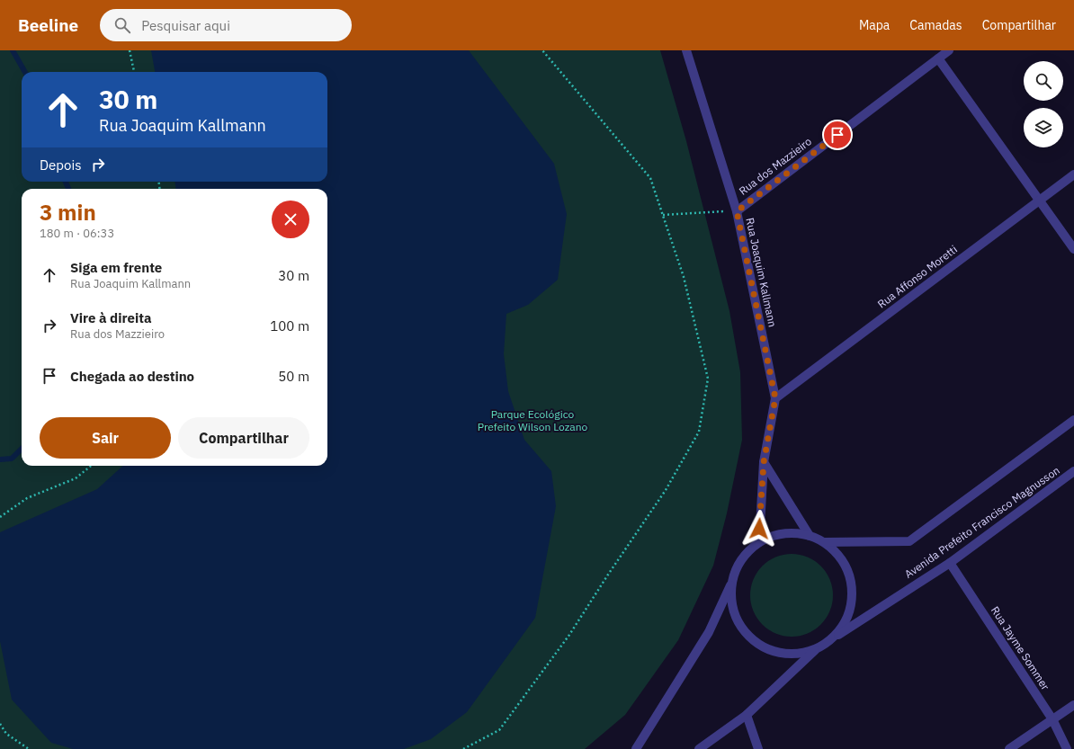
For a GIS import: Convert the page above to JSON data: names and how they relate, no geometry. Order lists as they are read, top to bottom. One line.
{"streets":{"street":["Rua dos Mazzieiro","Rua Joaquim Kallmann","Rua Affonso Moretti","Avenida Prefeito Francisco Magnusson","Rua Jayme Sommer"]},"crossings":[["Rua dos Mazzieiro","Rua Joaquim Kallmann"],["Rua Joaquim Kallmann","Rua Affonso Moretti"],["Rua Joaquim Kallmann","Avenida Prefeito Francisco Magnusson"],["Avenida Prefeito Francisco Magnusson","Rua Jayme Sommer"]],"parks":["Parque Ecológico Prefeito Wilson Lozano"],"page":{"header":"Beeline","search":"Pesquisar aqui","nav":["Mapa","Camadas","Compartilhar"],"turn":["30 m","Rua Joaquim Kallmann"],"then":"Depois","heading":["3 min","180 m · 06:33"],"list":[{"name":"Siga em frente","note":"Rua Joaquim Kallmann","value":"30 m"},{"name":"Vire à direita","note":"Rua dos Mazzieiro","value":"100 m"},{"name":"Chegada ao destino","value":"50 m"}],"buttons":["Sair","Compartilhar"]}}
